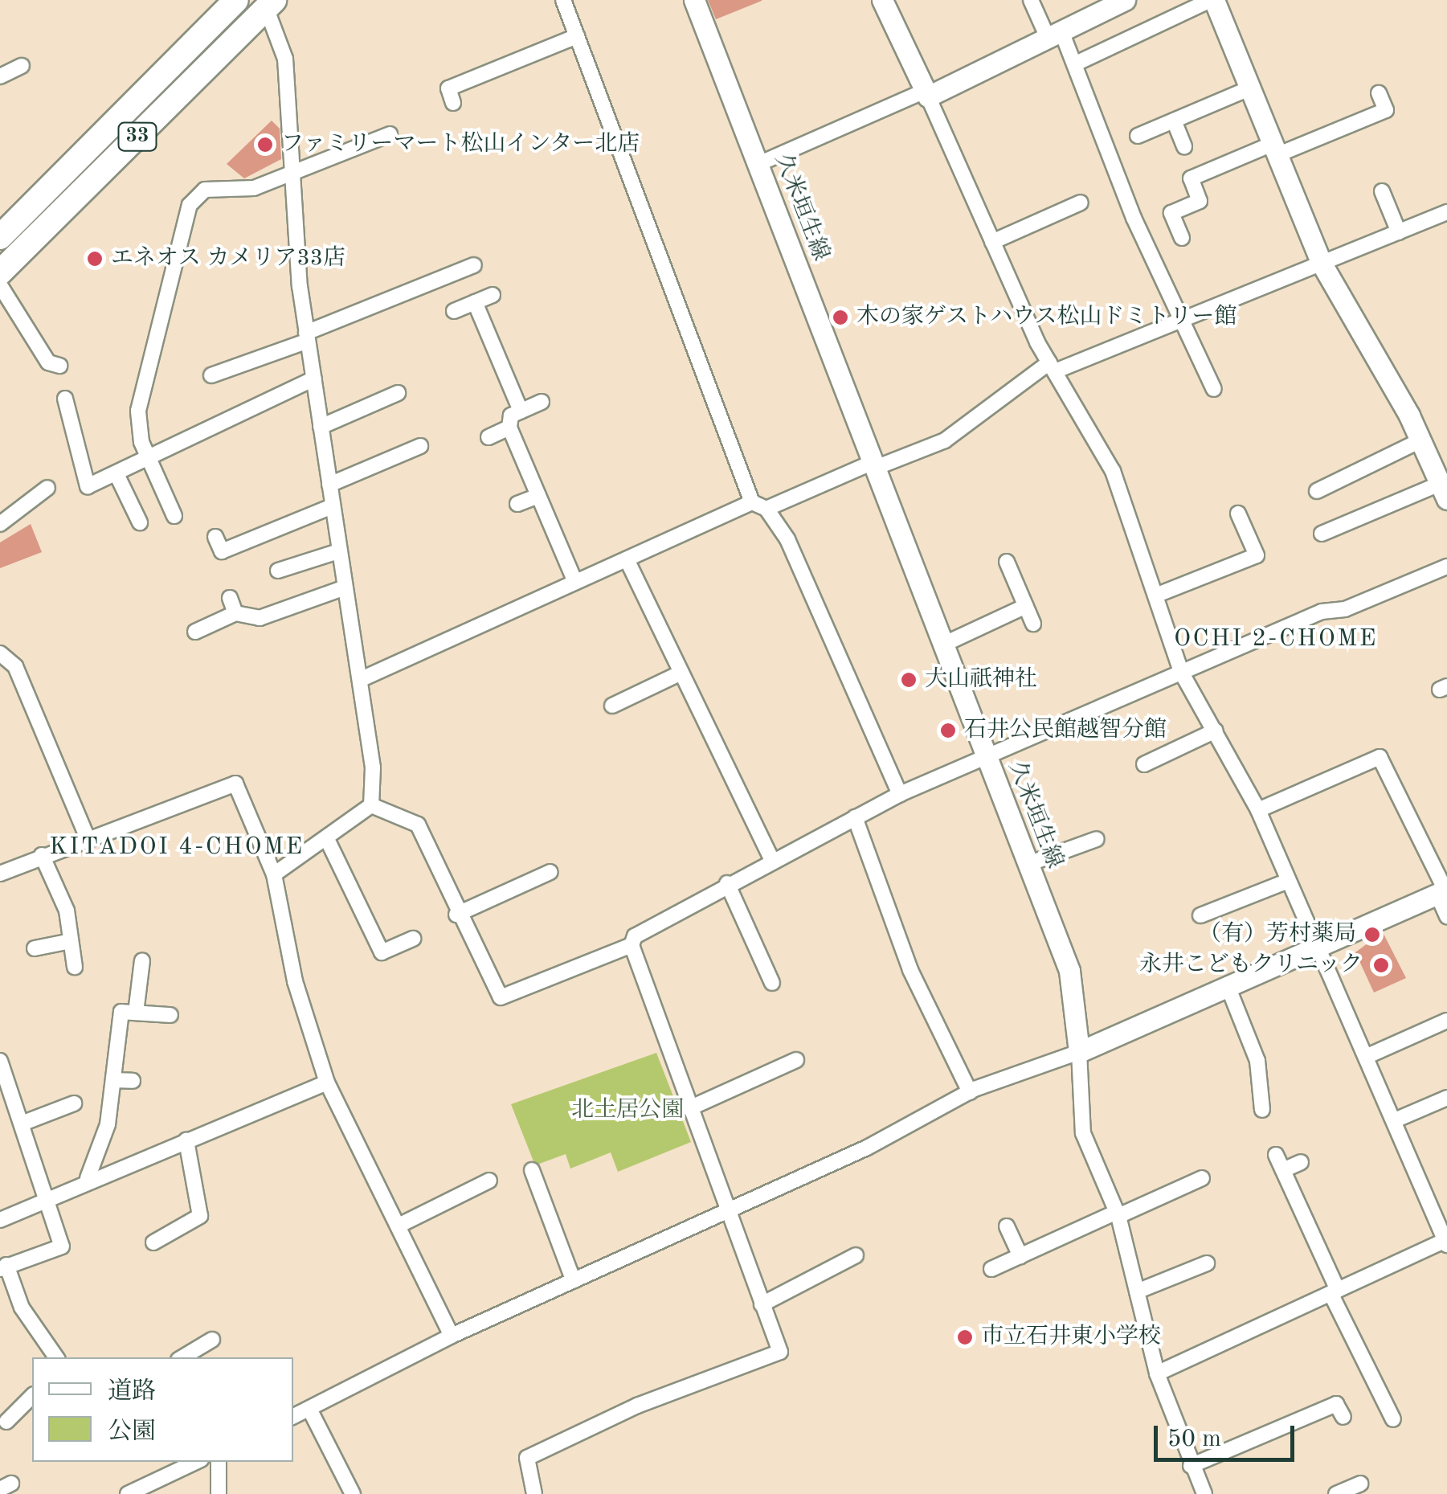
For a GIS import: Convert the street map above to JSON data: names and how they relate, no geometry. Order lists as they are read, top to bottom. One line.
{"streets":{"highway":["33"],"main road":["久米垣生線"]},"districts":["OCHI 2-CHOME","KITADOI 4-CHOME"],"parks":["北土居公園"],"places":["ファミリーマート松山インター北店","エネオス カメリア33店","木の家ゲストハウス松山ドミトリー館","大山祇神社","石井公民館越智分館","（有）芳村薬局","永井こどもクリニック","市立石井東小学校"],"legend":["道路","公園"],"scale_bar":"50 m"}
